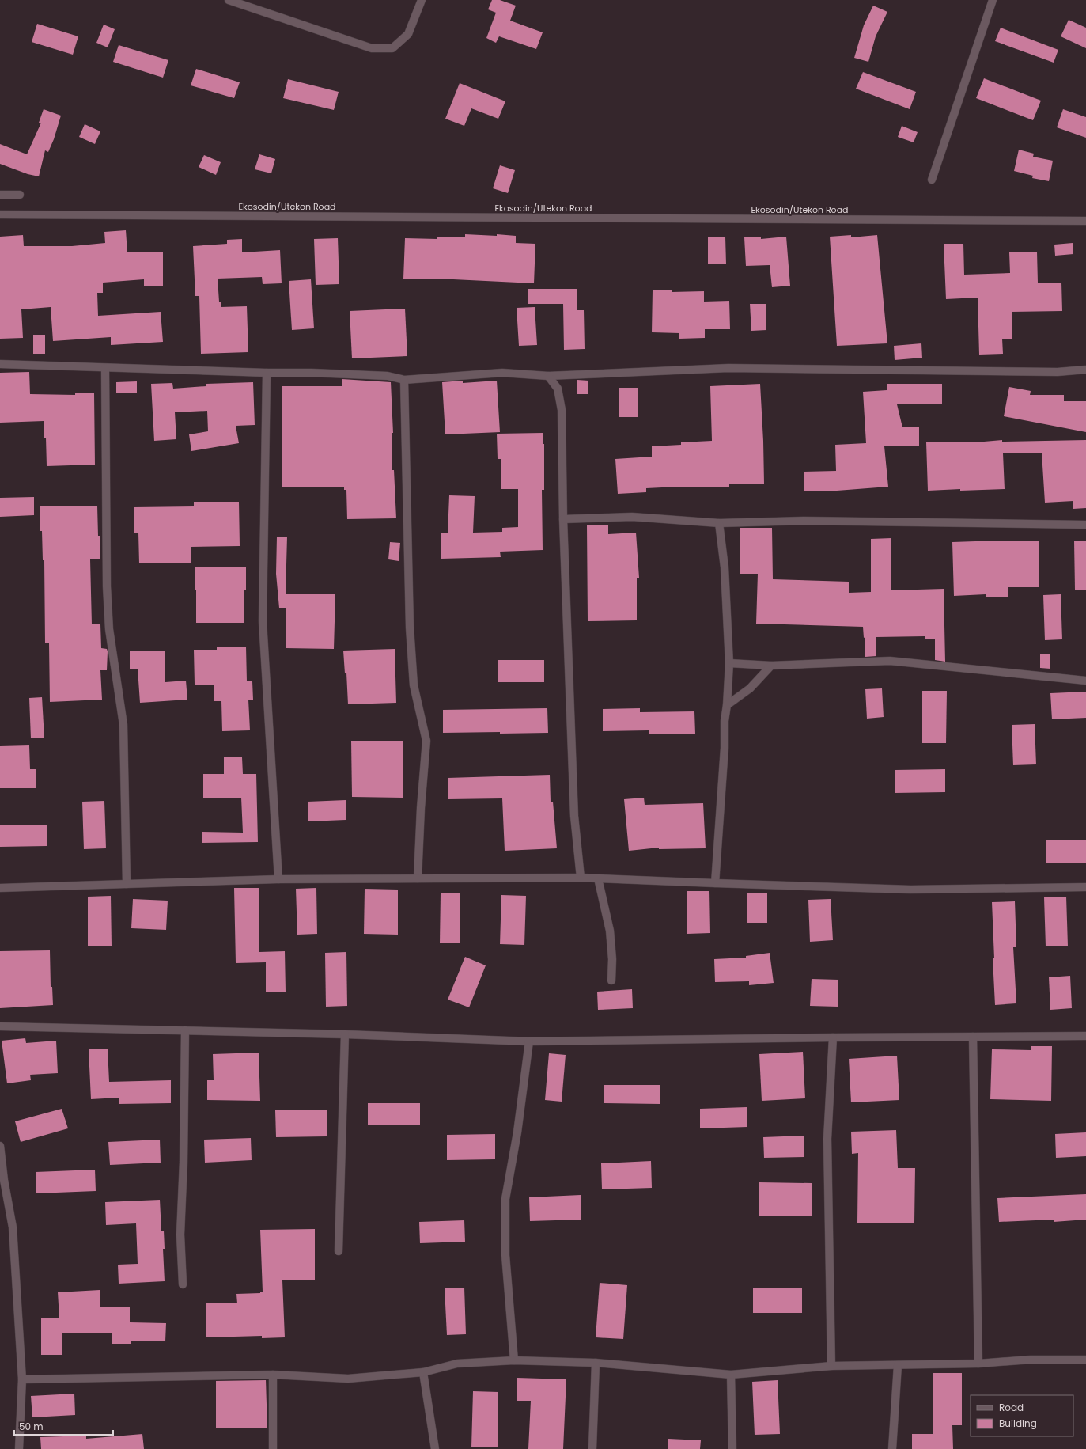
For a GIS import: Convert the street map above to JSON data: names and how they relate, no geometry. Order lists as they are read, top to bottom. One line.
{"streets":{"street":["Ekosodin/Utekon Road"]},"legend":["Road","Building"],"scale_bar":"50 m"}
